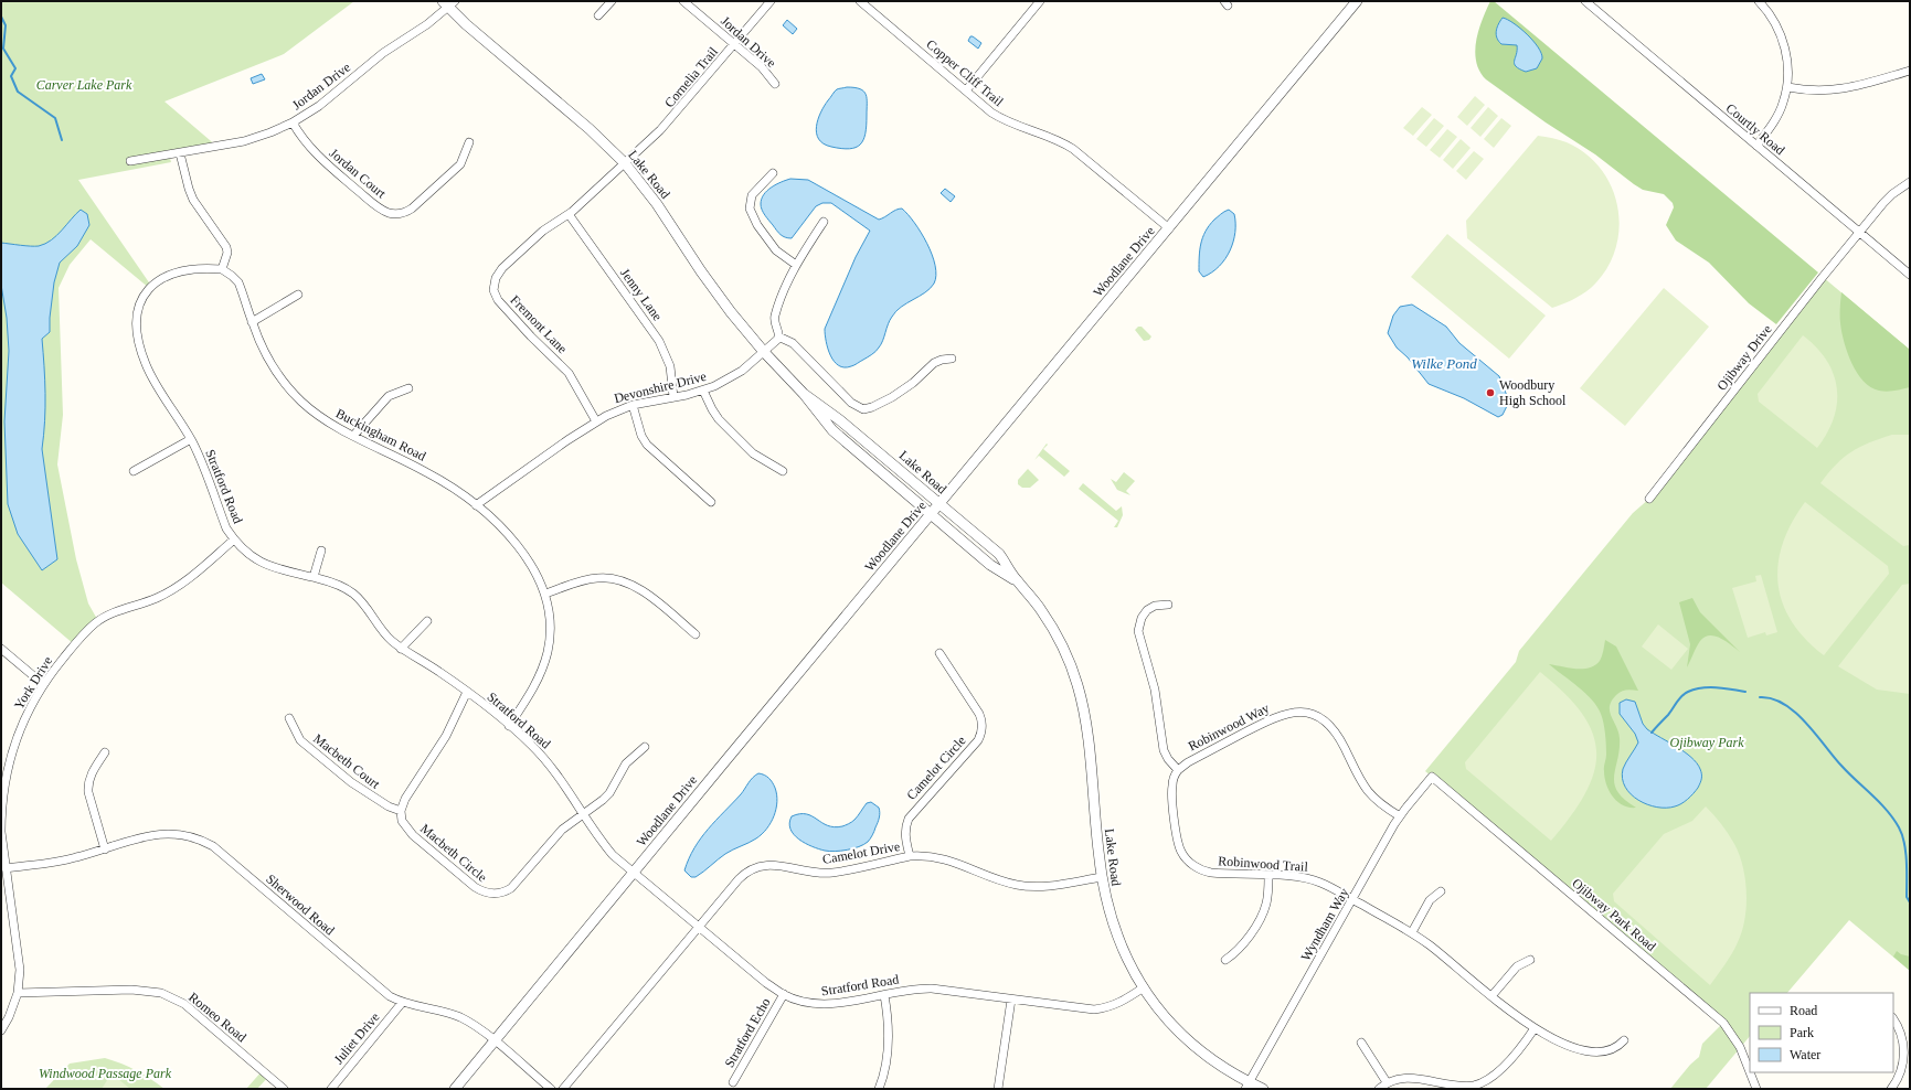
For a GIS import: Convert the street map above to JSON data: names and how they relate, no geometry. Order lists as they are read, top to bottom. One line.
{"streets":{"street":["Jordan Drive","Copper Cliff Trail","Cornelia Trail","Courtly Road","Jordan Court","Lake Road","Woodlane Drive","Jenny Lane","Fremont Lane","Ojibway Drive","Devonshire Drive","Buckingham Road","Stratford Road","York Drive","Robinwood Way","Macbeth Court","Camelot Circle","Macbeth Circle","Camelot Drive","Robinwood Trail","Sherwood Road","Ojibway Park Road","Wyndham Way","Romeo Road","Stratford Echo","Juliet Drive"]},"crossings":[["Jordan Drive","Cornelia Trail"],["Jordan Drive","Jordan Court"],["Jordan Drive","Lake Road"],["Copper Cliff Trail","Woodlane Drive"],["Cornelia Trail","Lake Road"],["Cornelia Trail","Fremont Lane"],["Courtly Road","Ojibway Drive"],["Lake Road","Woodlane Drive"],["Lake Road","Fremont Lane"],["Lake Road","Devonshire Drive"],["Lake Road","Stratford Road"],["Lake Road","Camelot Drive"],["Lake Road","Wyndham Way"],["Woodlane Drive","Stratford Road"],["Woodlane Drive","Sherwood Road"],["Jenny Lane","Fremont Lane"],["Jenny Lane","Devonshire Drive"],["Fremont Lane","Devonshire Drive"],["Devonshire Drive","Buckingham Road"],["Buckingham Road","Stratford Road"],["Stratford Road","York Drive"],["Stratford Road","Macbeth Circle"],["Stratford Road","Camelot Drive"],["Stratford Road","Stratford Echo"],["York Drive","Sherwood Road"],["York Drive","Romeo Road"],["Robinwood Way","Robinwood Trail"],["Robinwood Way","Wyndham Way"],["Macbeth Court","Macbeth Circle"],["Camelot Circle","Camelot Drive"],["Robinwood Trail","Wyndham Way"],["Sherwood Road","Juliet Drive"],["Ojibway Park Road","Wyndham Way"]],"water":["Wilke Pond"],"parks":["Carver Lake Park","Ojibway Park","Windwood Passage Park"],"places":["Woodbury High School"],"legend":["Road","Park","Water"]}
